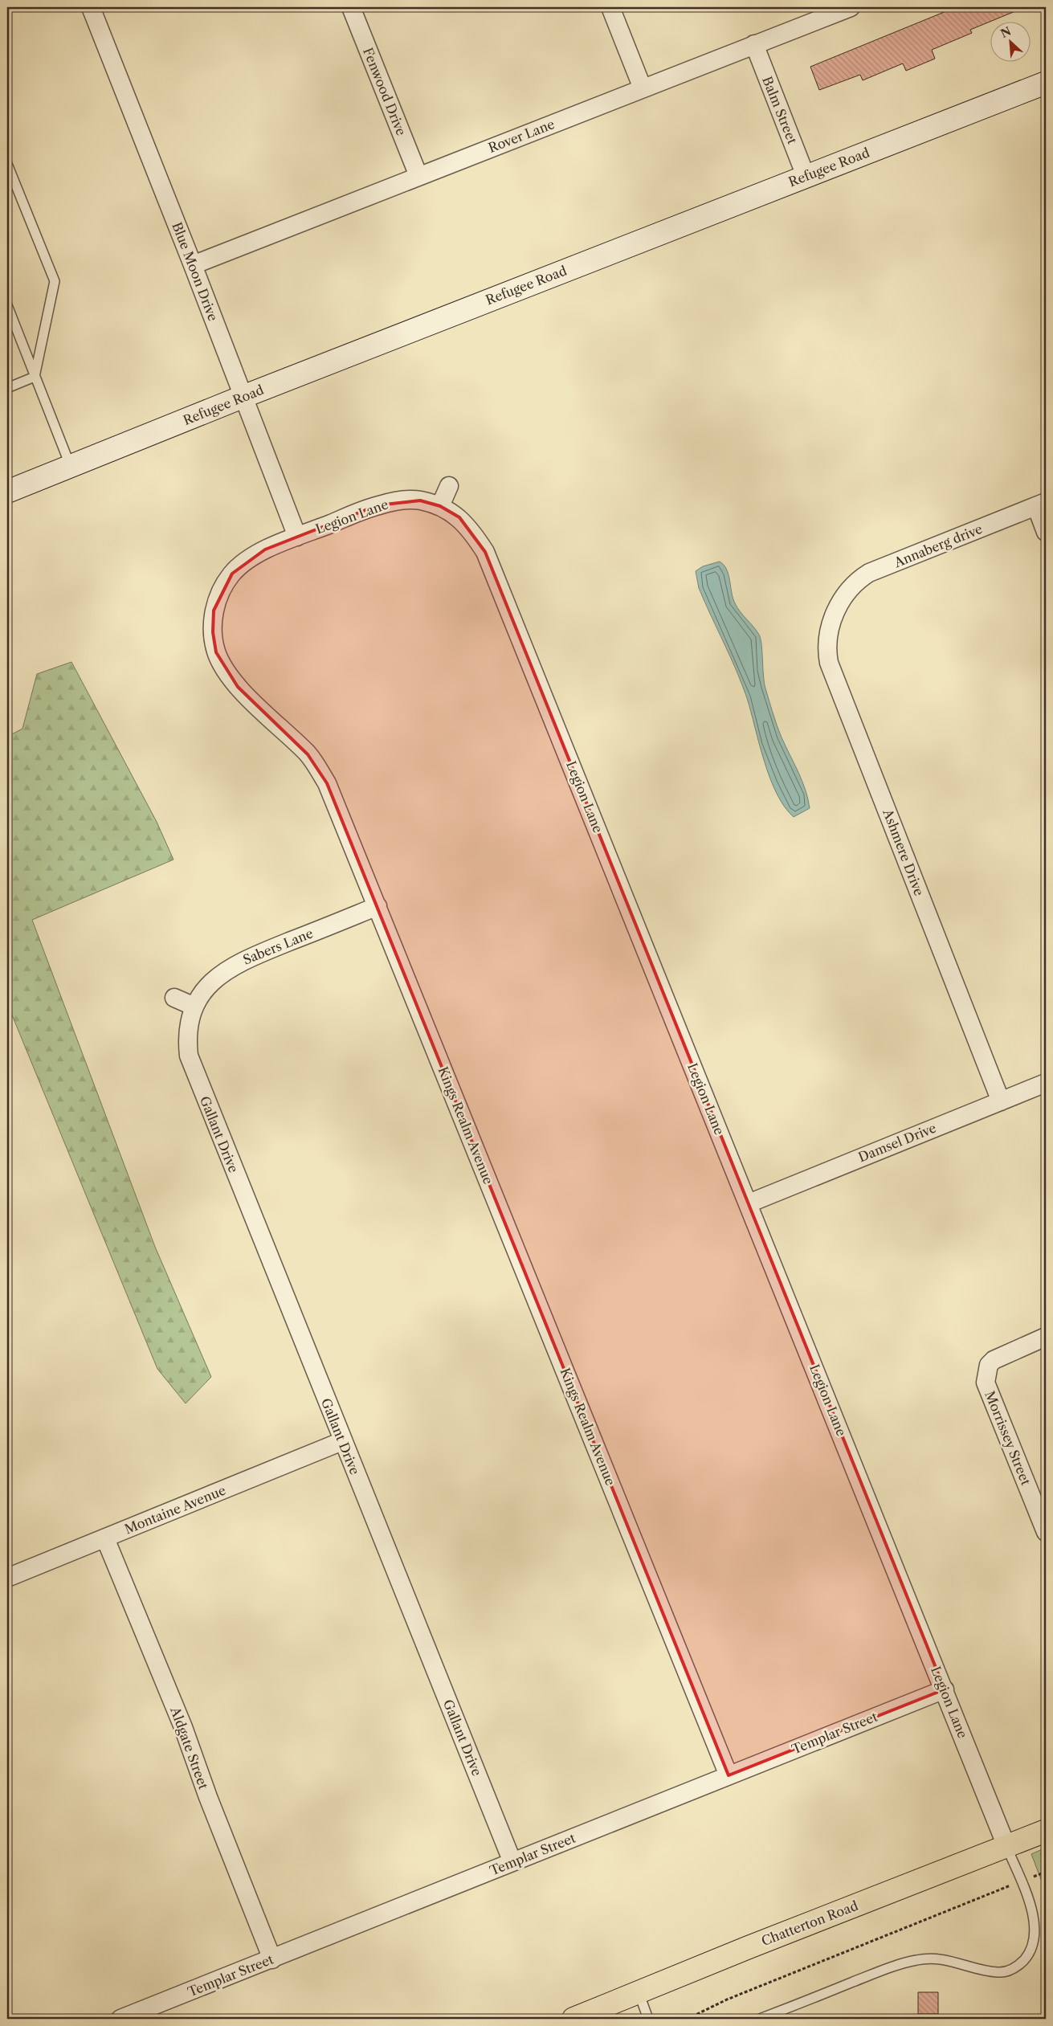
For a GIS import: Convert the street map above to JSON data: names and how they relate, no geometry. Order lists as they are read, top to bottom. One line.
{"streets":{"main road":["Chatterton Road"],"street":["Fenwood Drive","Balm Street","Rover Lane","Refugee Road","Blue Moon Drive","Legion Lane","Annaberg drive","Ashmere Drive","Sabers Lane","Kings Realm Avenue","Gallant Drive","Damsel Drive","Morrissey Street","Montaine Avenue","Templar Street","Aldgate Street"]},"crossings":[["Fenwood Drive","Rover Lane"],["Balm Street","Rover Lane"],["Balm Street","Refugee Road"],["Rover Lane","Blue Moon Drive"],["Refugee Road","Blue Moon Drive"],["Blue Moon Drive","Legion Lane"],["Blue Moon Drive","Kings Realm Avenue"],["Legion Lane","Kings Realm Avenue"],["Legion Lane","Damsel Drive"],["Legion Lane","Templar Street"],["Legion Lane","Chatterton Road"],["Annaberg drive","Ashmere Drive"],["Ashmere Drive","Damsel Drive"],["Sabers Lane","Kings Realm Avenue"],["Sabers Lane","Gallant Drive"],["Kings Realm Avenue","Templar Street"],["Gallant Drive","Montaine Avenue"],["Gallant Drive","Templar Street"],["Montaine Avenue","Aldgate Street"],["Templar Street","Aldgate Street"]],"north":"top left"}
